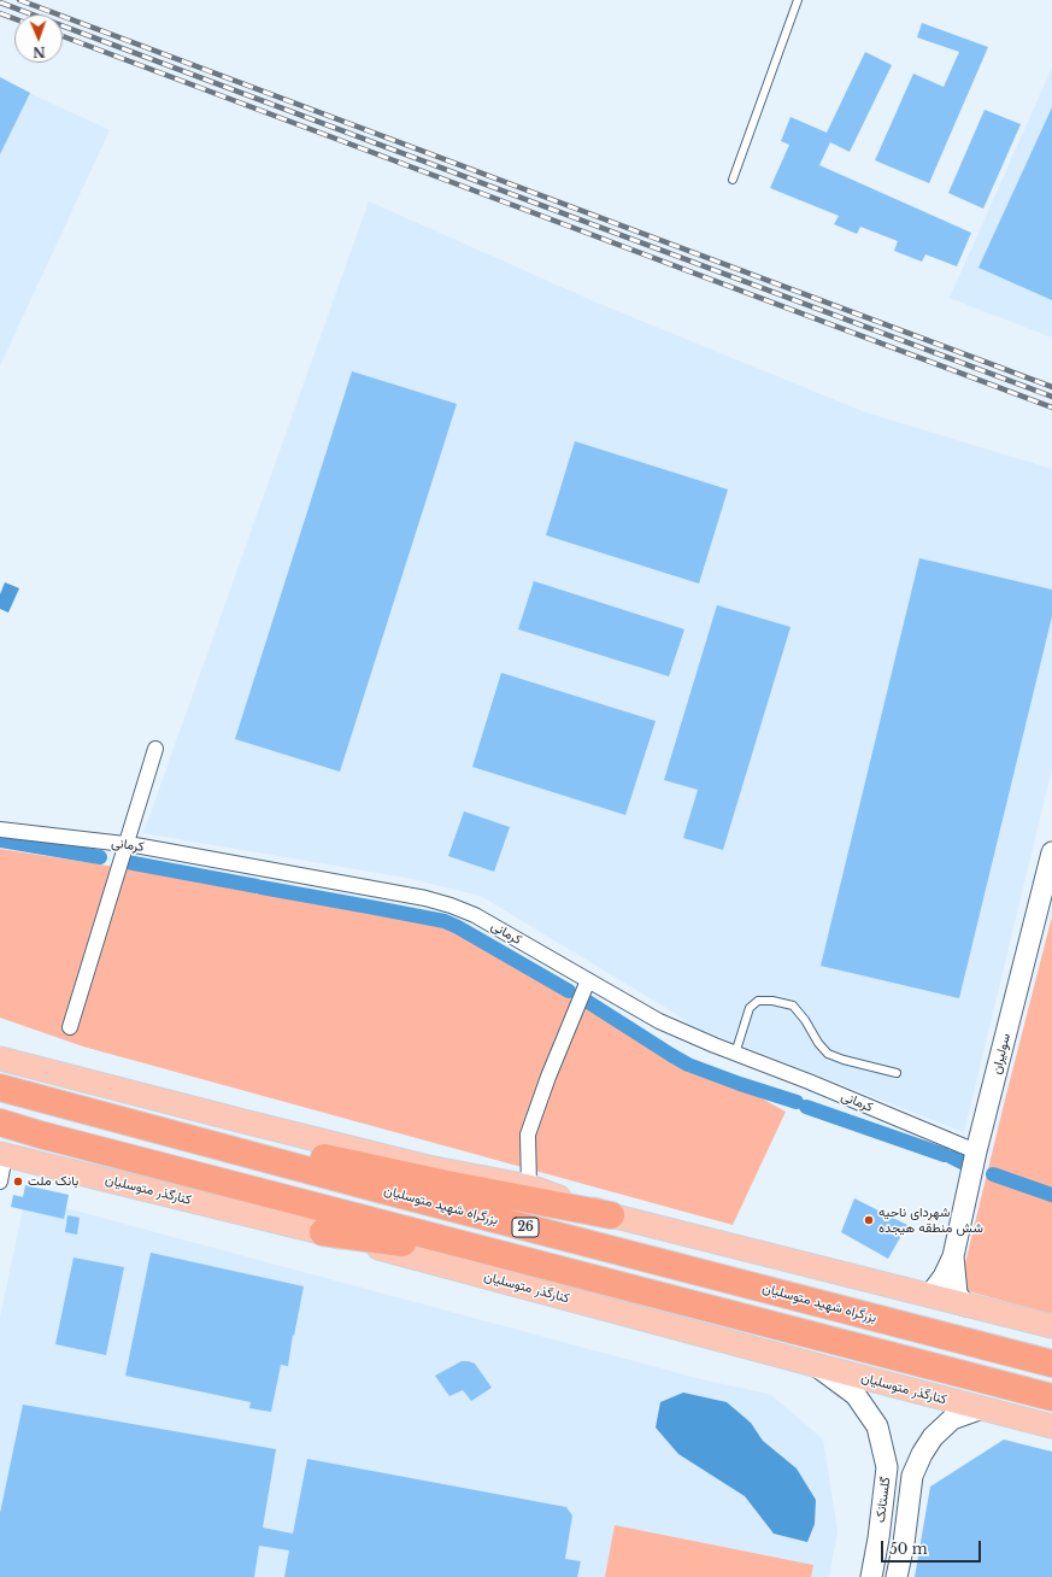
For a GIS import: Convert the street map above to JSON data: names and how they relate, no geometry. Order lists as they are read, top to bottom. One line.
{"streets":{"highway":["بزرگراه شهید متوسلیان","26"],"main road":["سولیران","کنارگذر متوسلیان","گلستانک"],"street":["کرمانی"]},"crossings":[["کرمانی","سولیران"],["کنارگذر متوسلیان","گلستانک"]],"places":["بانک ملت","شهردای ناحیه شش منطقه هیجده"],"scale_bar":"50 m","north":"bottom"}
